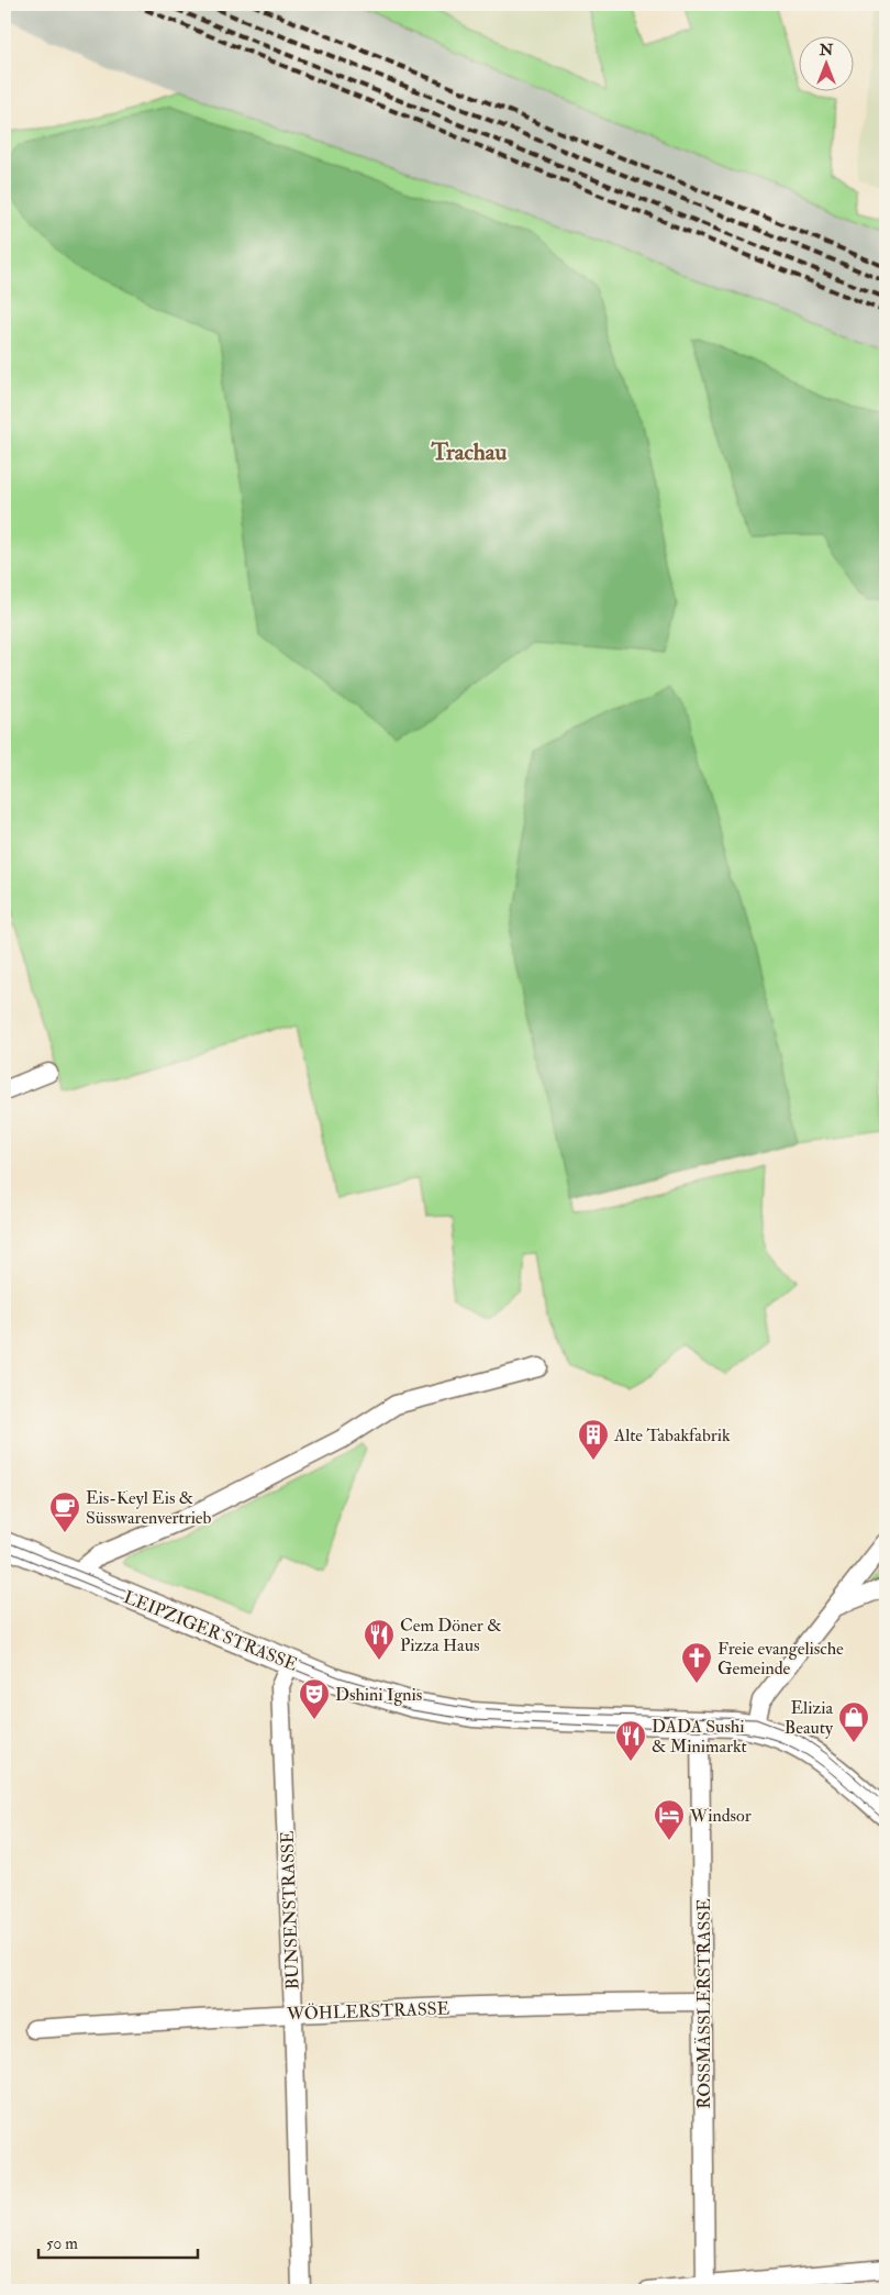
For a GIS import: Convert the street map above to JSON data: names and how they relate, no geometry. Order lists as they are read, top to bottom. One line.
{"streets":{"main road":["LEIPZIGER STRASSE"],"street":["BUNSENSTRASSE","ROSSMÄSSLERSTRASSE","WÖHLERSTRASSE"]},"crossings":[["LEIPZIGER STRASSE","BUNSENSTRASSE"],["LEIPZIGER STRASSE","ROSSMÄSSLERSTRASSE"],["BUNSENSTRASSE","WÖHLERSTRASSE"],["ROSSMÄSSLERSTRASSE","WÖHLERSTRASSE"]],"districts":["Trachau"],"places":{"building":["Alte Tabakfabrik"],"cafe":["Eis-Keyl Eis & Süsswarenvertrieb"],"restaurant":["Cem Döner & Pizza Haus","DADA Sushi & Minimarkt"],"church":["Freie evangelische Gemeinde"],"theatre":["Dshini Ignis"],"shop":["Elizia Beauty"],"hotel":["Windsor"]},"scale_bar":"50 m","north":"top"}
